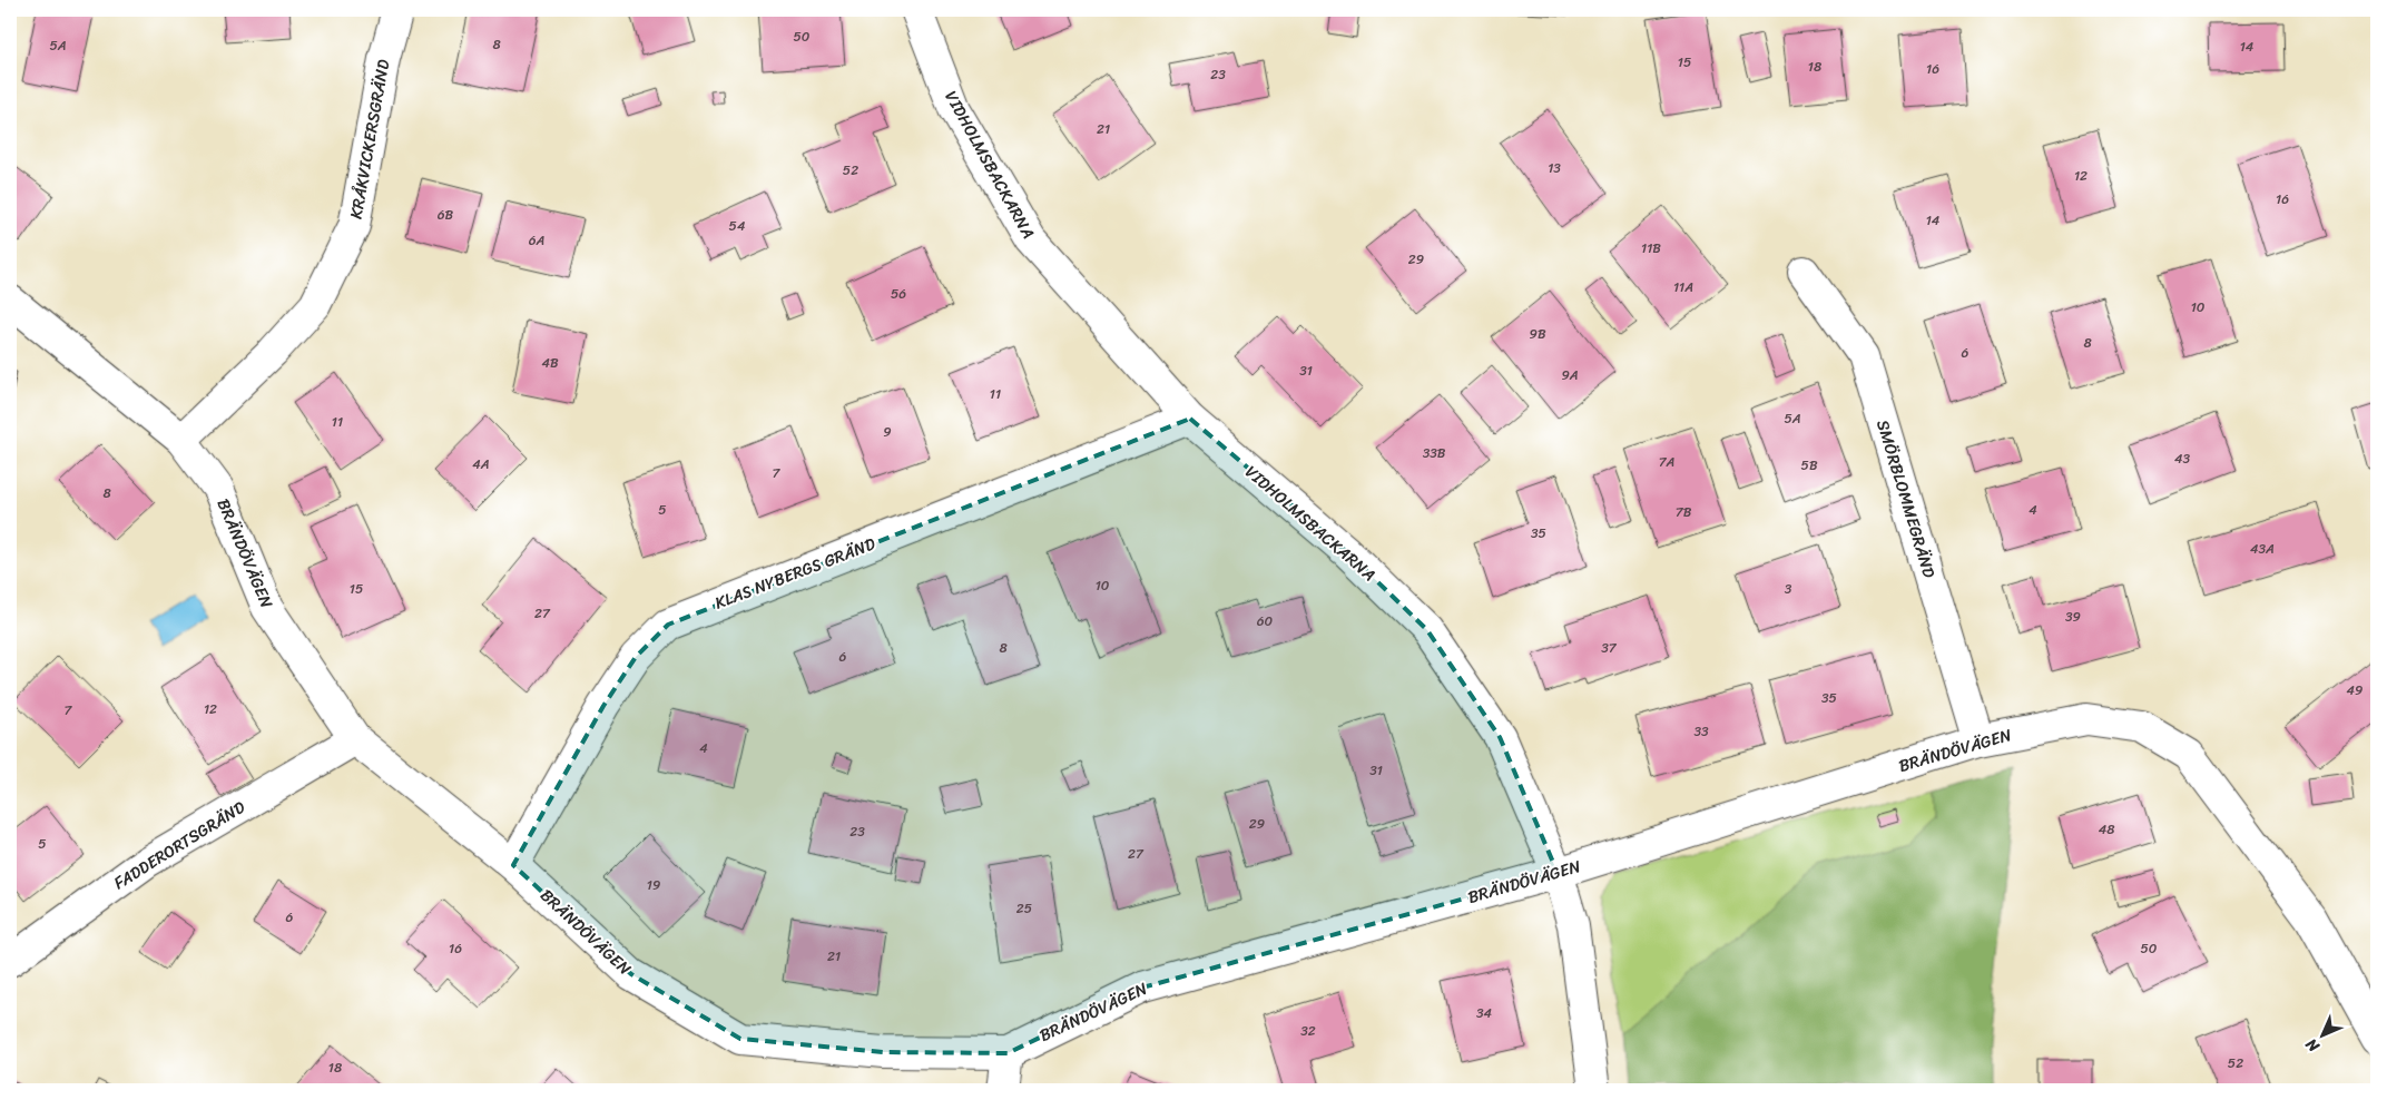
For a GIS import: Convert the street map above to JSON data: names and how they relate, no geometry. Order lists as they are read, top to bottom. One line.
{"streets":{"street":["KRÅKVICKERSGRÄND","VIDHOLMSBACKARNA","SMÖRBLOMMEGRÄND","BRÄNDÖVÄGEN","KLAS NYBERGS GRÄND","FADDERORTSGRÄND"]},"crossings":[["KRÅKVICKERSGRÄND","BRÄNDÖVÄGEN"],["VIDHOLMSBACKARNA","BRÄNDÖVÄGEN"],["VIDHOLMSBACKARNA","KLAS NYBERGS GRÄND"],["SMÖRBLOMMEGRÄND","BRÄNDÖVÄGEN"],["BRÄNDÖVÄGEN","KLAS NYBERGS GRÄND"],["BRÄNDÖVÄGEN","FADDERORTSGRÄND"]],"house_numbers":["50","8","5A","14","15","18","16","23","21","13","52","12","16","6B","14","54","6A","11B","29","11A","56","10","9B","8","6","4B","31","9A","11","5A","11","9","33B","43","7A","4A","5B","7","8","5","4","7B","35","43A","10","15","3","27","39","60","8","37","6","49","35","12","7","33","4","31","29","48","23","5","27","19","25","6","16","50","21","34","32","52","18"],"north":"bottom left"}
